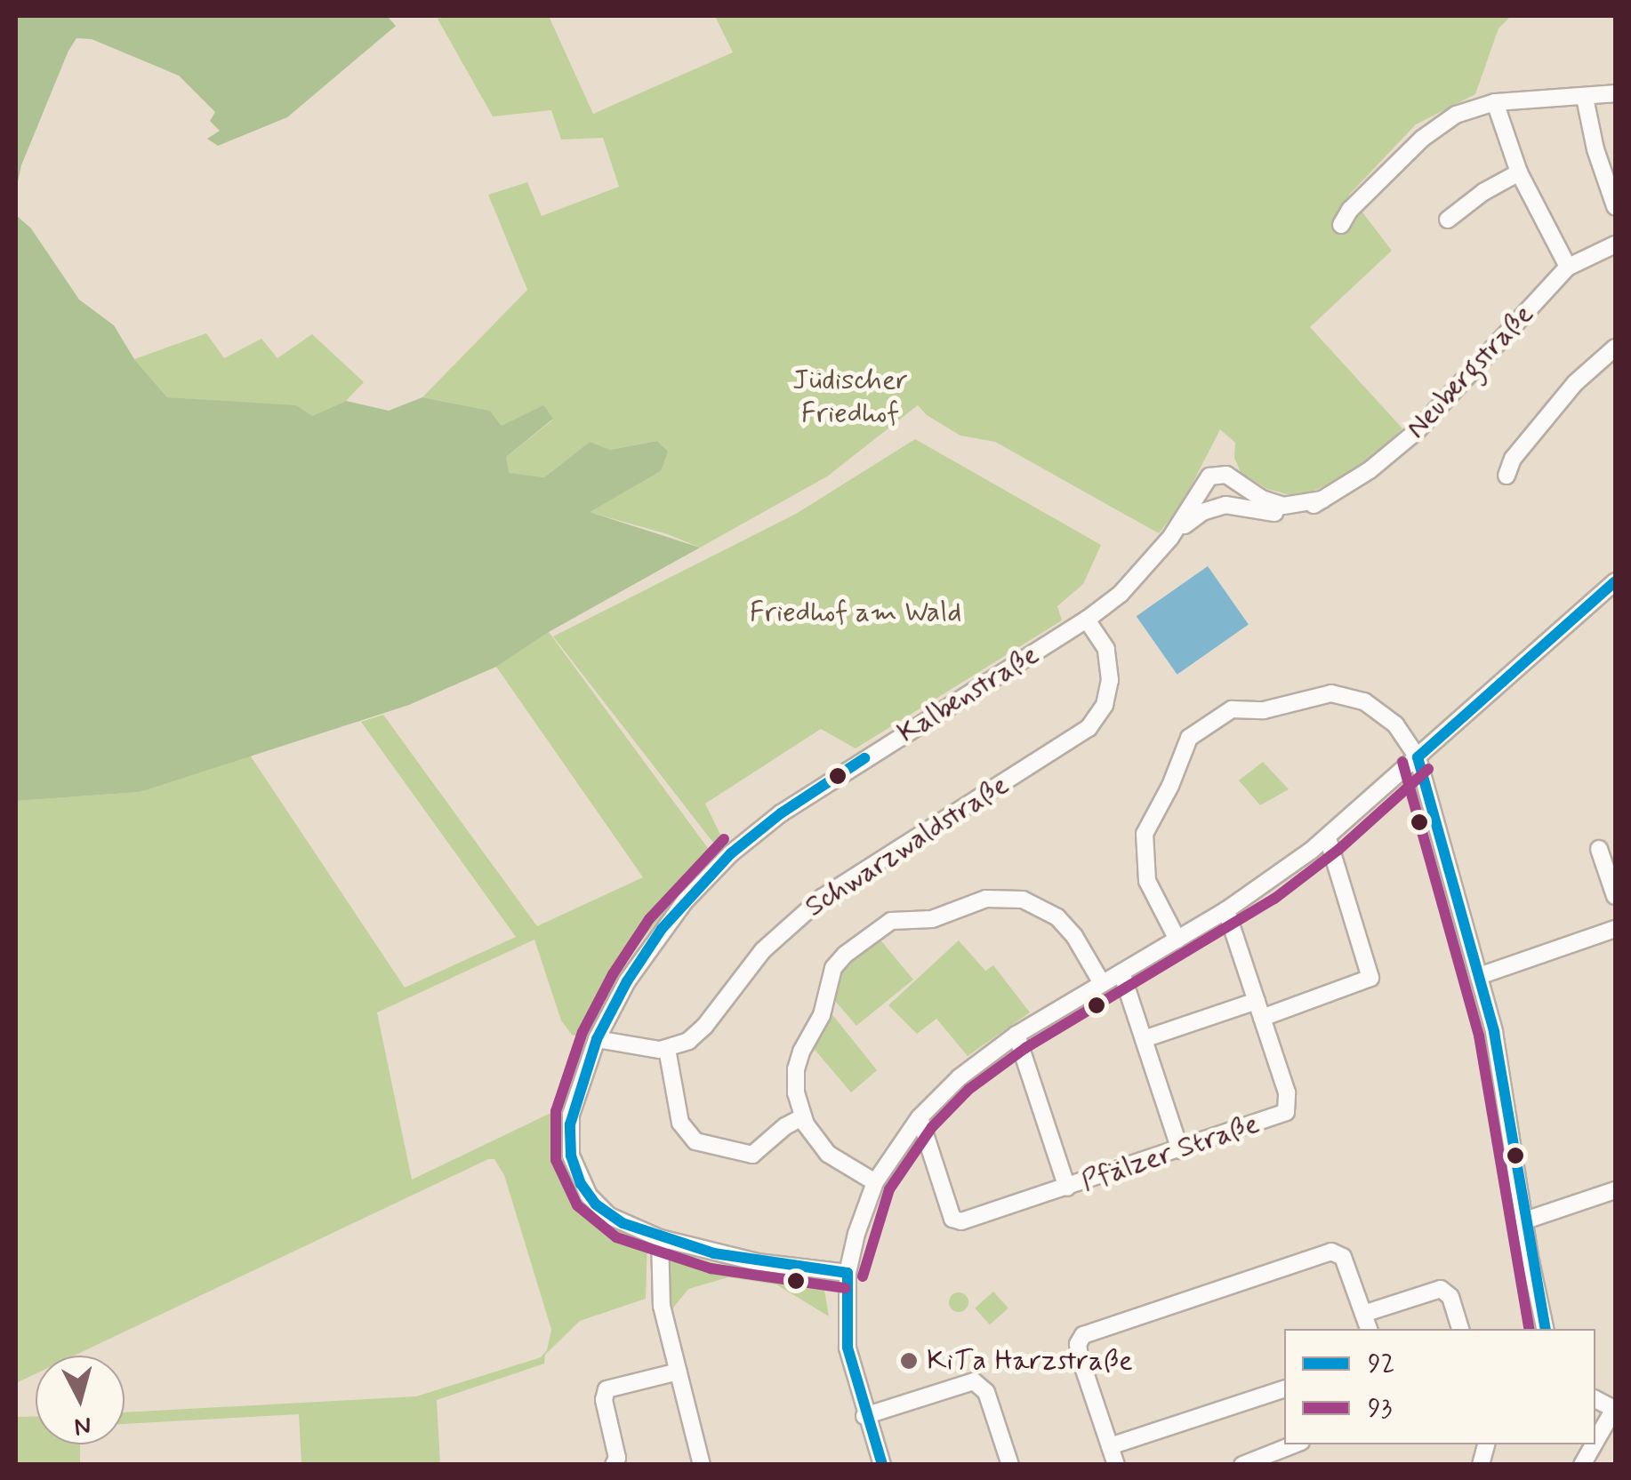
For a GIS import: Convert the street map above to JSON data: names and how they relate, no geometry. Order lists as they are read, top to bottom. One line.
{"streets":{"street":["Neubergstraße","Kalbenstraße","Schwarzwaldstraße","Pfälzer Straße"]},"crossings":[["Neubergstraße","Kalbenstraße"],["Kalbenstraße","Schwarzwaldstraße"]],"parks":["Jüdischer Friedhof","Friedhof am Wald"],"places":["KiTa Harzstraße"],"lines":["transit line 92","transit line 93"],"legend":["92","93"],"north":"bottom"}
